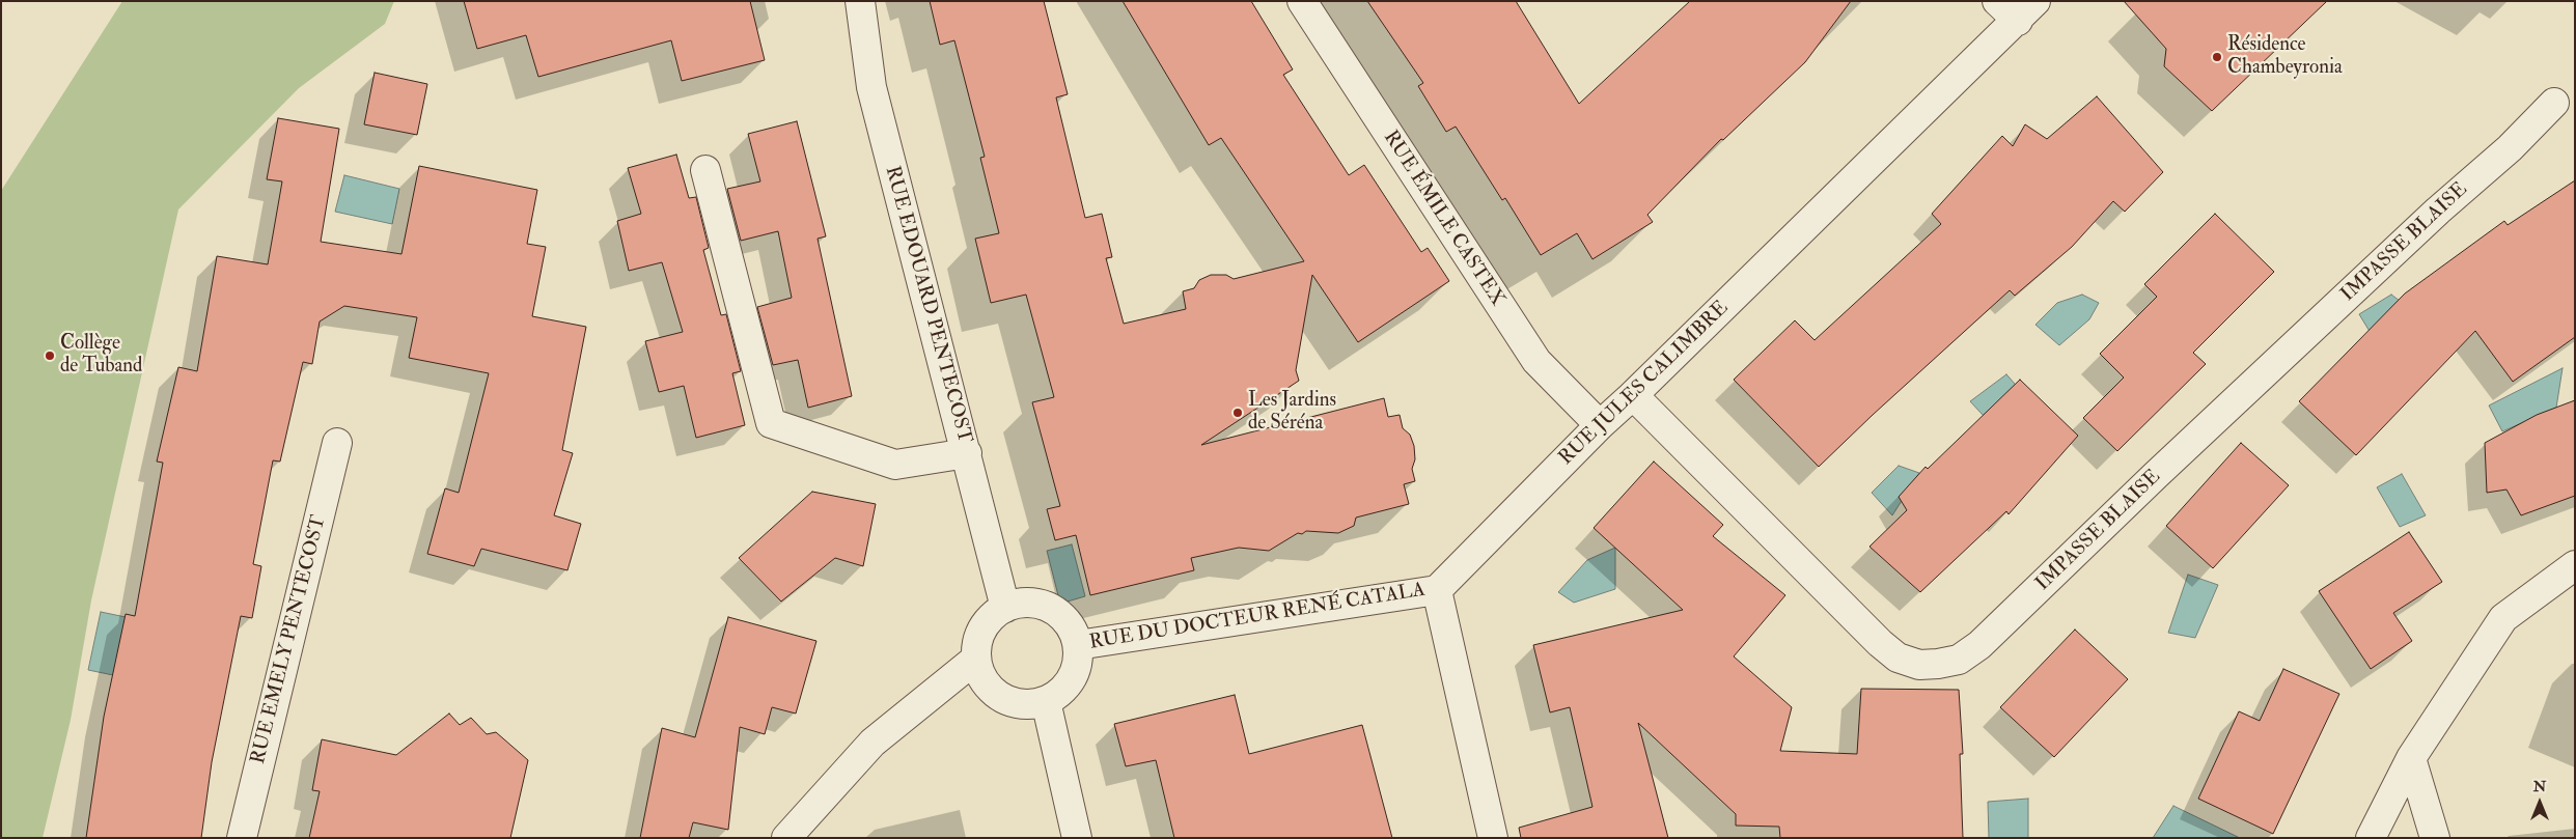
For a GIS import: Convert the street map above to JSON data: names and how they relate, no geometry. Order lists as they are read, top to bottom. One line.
{"streets":{"street":["RUE ÉMILE CASTEX","IMPASSE BLAISE","RUE EDOUARD PENTECOST","RUE JULES CALIMBRE","RUE DU DOCTEUR RENÉ CATALA","RUE EMELY PENTECOST"]},"crossings":[["RUE ÉMILE CASTEX","RUE JULES CALIMBRE"],["IMPASSE BLAISE","RUE JULES CALIMBRE"],["RUE EDOUARD PENTECOST","RUE DU DOCTEUR RENÉ CATALA"],["RUE JULES CALIMBRE","RUE DU DOCTEUR RENÉ CATALA"]],"places":["Résidence Chambeyronia","Collège de Tuband","Les Jardins de Séréna"],"north":"top"}
